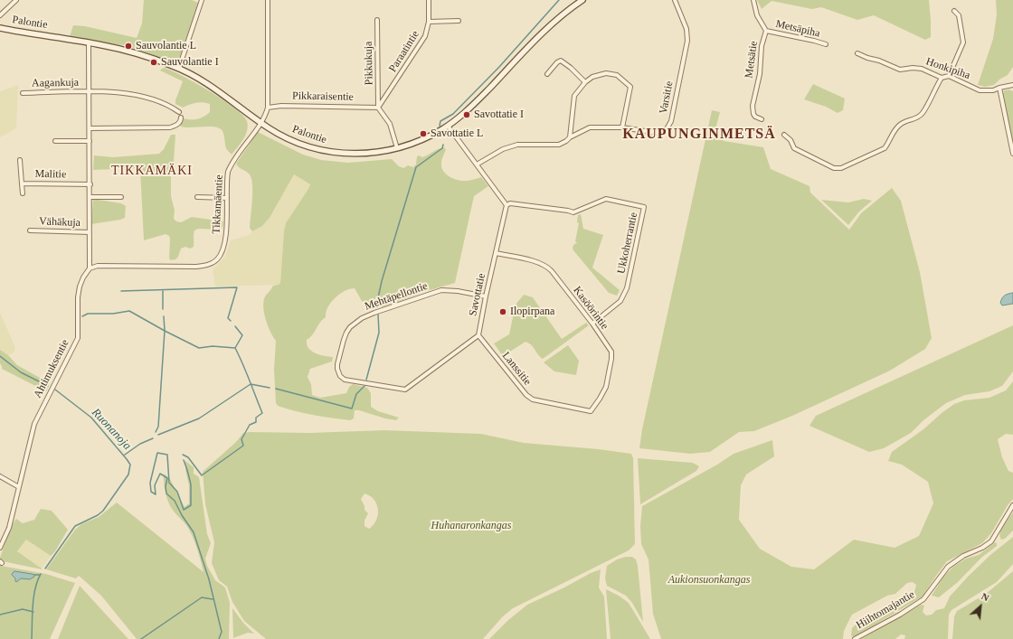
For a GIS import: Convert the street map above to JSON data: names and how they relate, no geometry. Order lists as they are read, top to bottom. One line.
{"streets":{"street":["Palontie","Metsäpiha","Paraatintie","Metsätie","Pikkukuja","Honkipiha","Aagankuja","Pikkaraisentie","Varsitie","Malitie","Tikkamäentie","Vähäkuja","Ukkoherrantie","Savottatie","Mehtäpellontie","Kasöörintie","Ahtimuksentie","Lanssitie","Hiihtomajantie"]},"crossings":[["Palontie","Tikkamäentie"],["Palontie","Ahtimuksentie"],["Metsäpiha","Metsätie"],["Paraatintie","Pikkukuja"],["Paraatintie","Pikkaraisentie"],["Pikkukuja","Pikkaraisentie"],["Aagankuja","Ahtimuksentie"],["Pikkaraisentie","Tikkamäentie"],["Malitie","Ahtimuksentie"],["Tikkamäentie","Ahtimuksentie"],["Vähäkuja","Ahtimuksentie"],["Ukkoherrantie","Savottatie"],["Ukkoherrantie","Kasöörintie"],["Savottatie","Mehtäpellontie"],["Savottatie","Kasöörintie"],["Savottatie","Lanssitie"],["Mehtäpellontie","Lanssitie"],["Kasöörintie","Lanssitie"]],"districts":["KAUPUNGINMETSÄ","TIKKAMÄKI"],"water":["Ruonanoja"],"parks":["Huhanaronkangas","Aukionsuonkangas"],"places":["Sauvolantie L","Sauvolantie I","Savottatie I","Savottatie L","Ilopirpana"],"north":"top right"}
